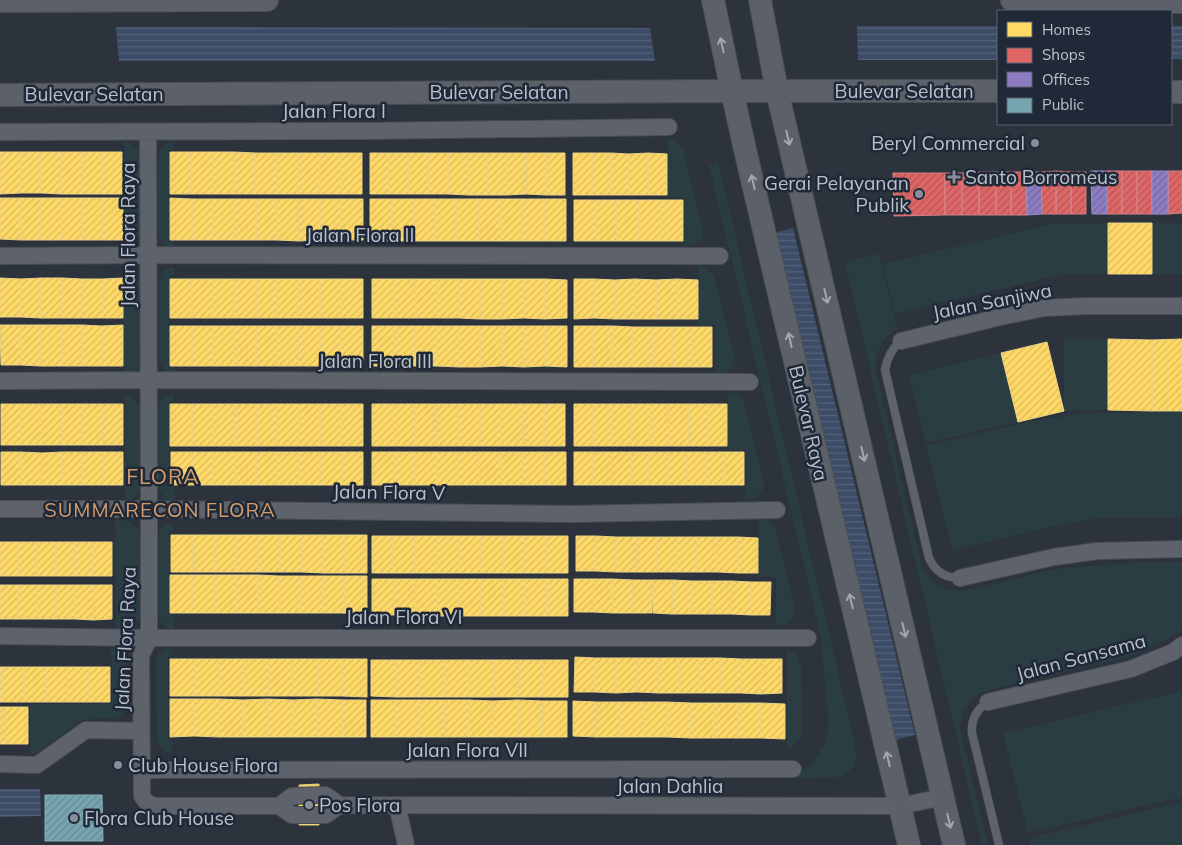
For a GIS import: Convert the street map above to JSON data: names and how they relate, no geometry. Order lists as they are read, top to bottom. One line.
{"streets":{"street":["Bulevar Selatan","Jalan Flora I","Jalan Flora Raya","Jalan Flora II","Jalan Sanjiwa","Jalan Flora III","Bulevar Raya","Jalan Flora V","Jalan Flora VI","Jalan Sansama","Jalan Flora VII","Jalan Dahlia"]},"crossings":[["Bulevar Selatan","Bulevar Raya"],["Jalan Flora I","Jalan Flora Raya"],["Jalan Flora Raya","Jalan Flora II"],["Jalan Flora Raya","Jalan Flora III"],["Jalan Flora Raya","Jalan Flora V"],["Jalan Flora Raya","Jalan Flora VI"],["Jalan Flora Raya","Jalan Flora VII"],["Bulevar Raya","Jalan Dahlia"]],"districts":["FLORA","SUMMARECON FLORA"],"places":{"other":["Beryl Commercial","Gerai Pelayanan Publik","Club House Flora","Pos Flora","Flora Club House"],"health":["Santo Borromeus"]},"legend":["Homes","Shops","Offices","Public"]}
